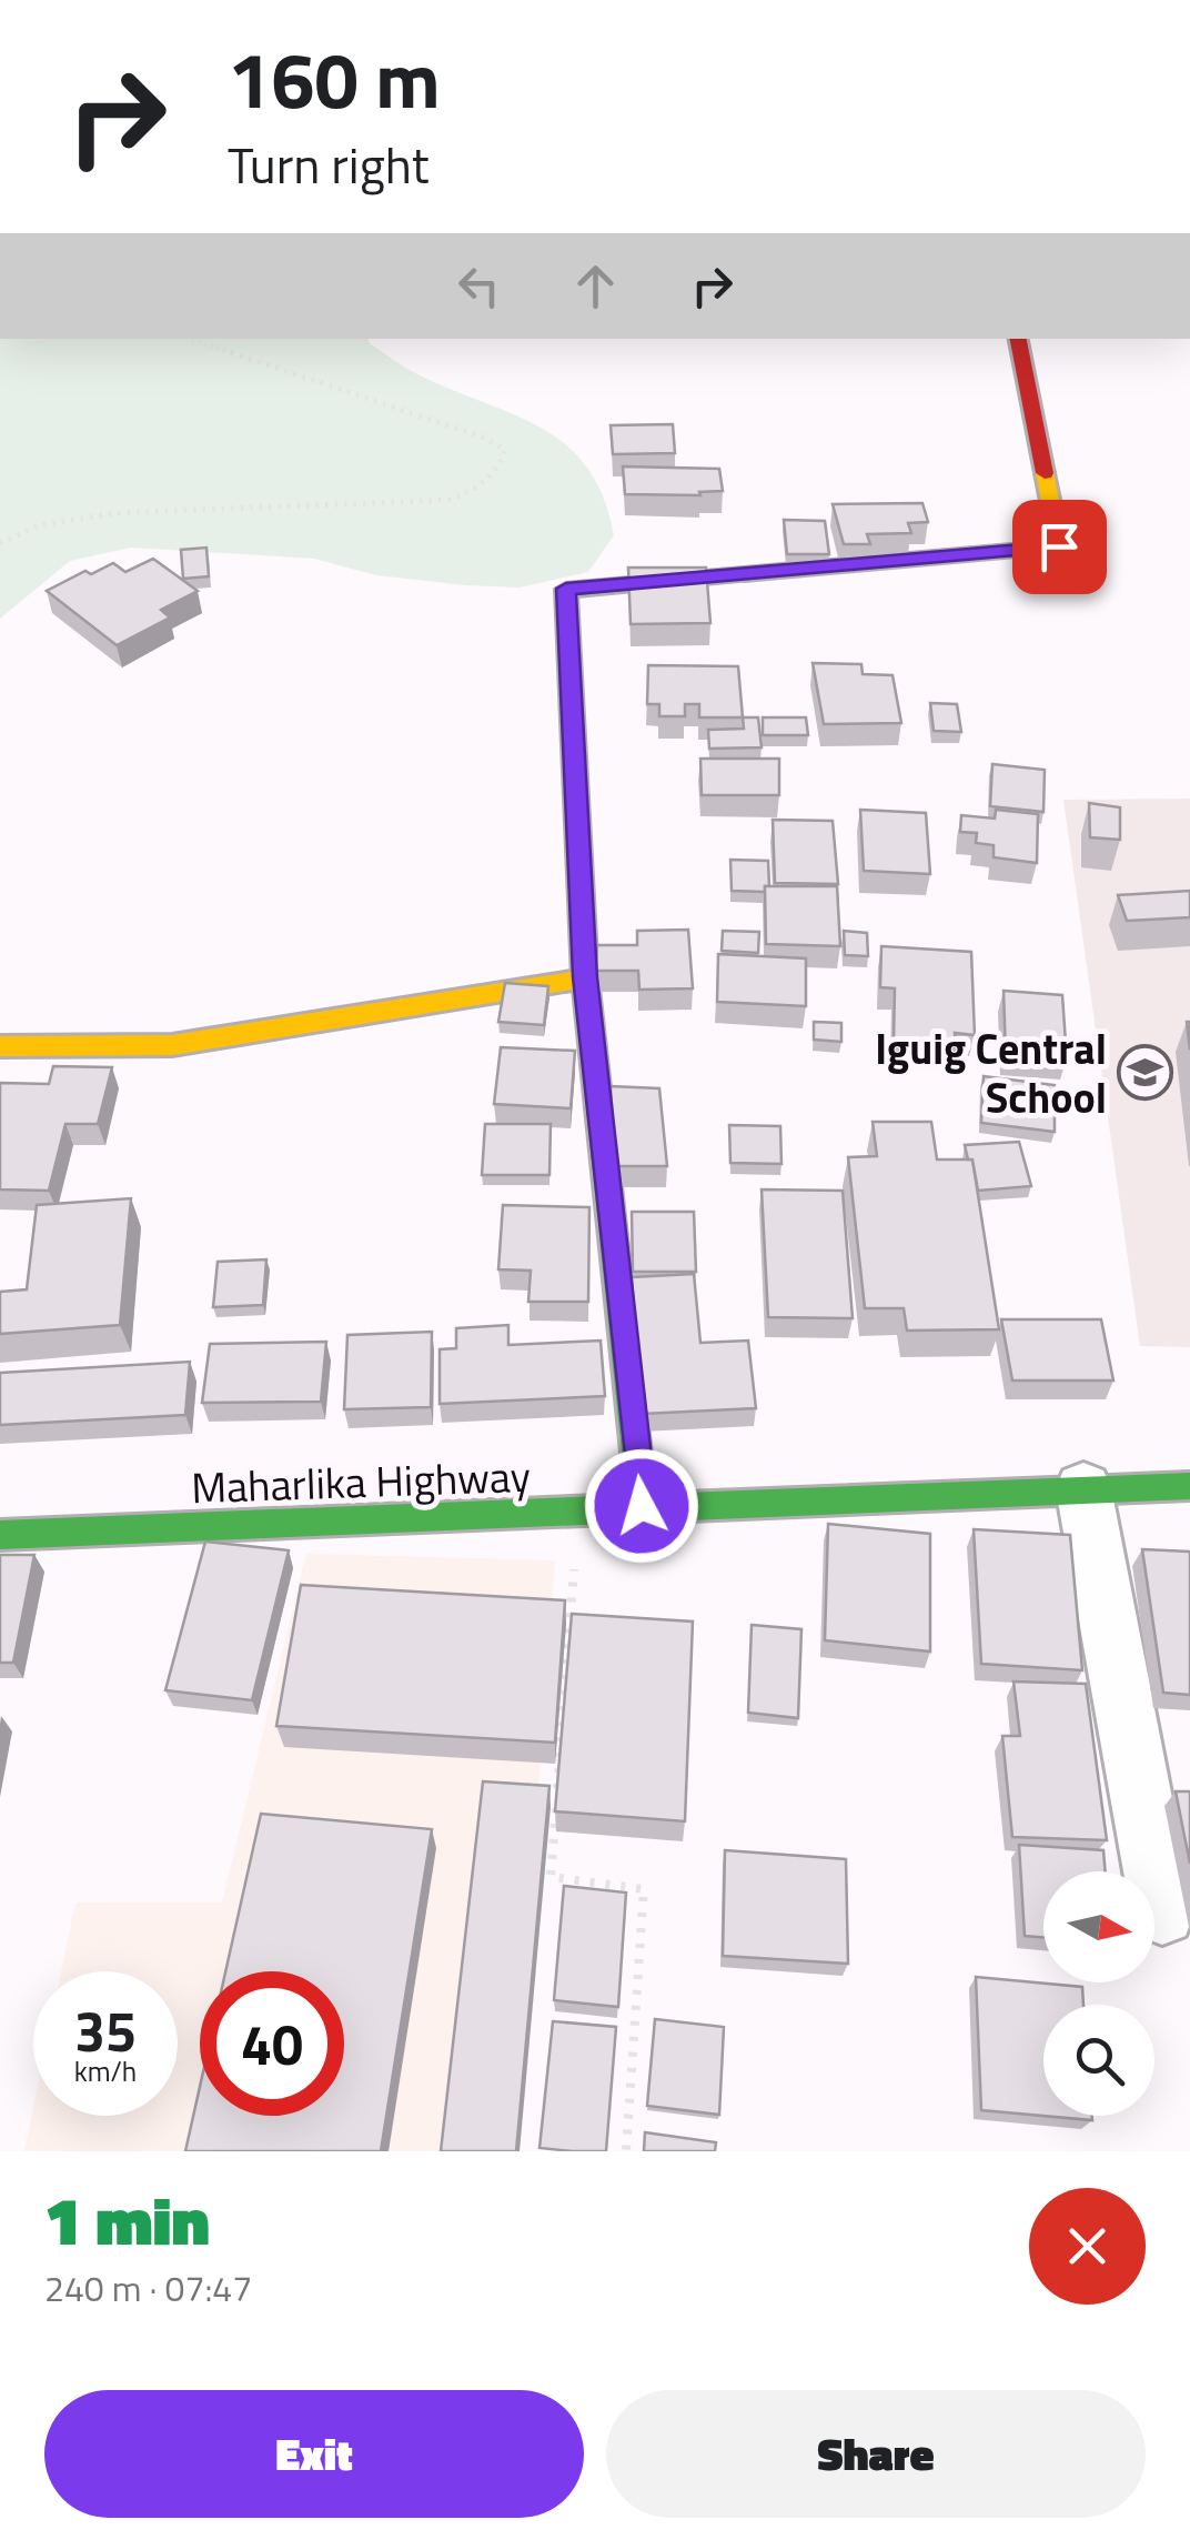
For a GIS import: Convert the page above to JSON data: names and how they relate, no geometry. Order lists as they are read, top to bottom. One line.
{"streets":{"main road":["Maharlika Highway"]},"places":{"school or university":["Iguig Central School"]},"north":"right","page":{"turn":["160 m","Turn right"],"speed":"35 km/h","limit":"40","heading":["1 min","240 m · 07:47"],"buttons":["Exit","Share"]}}
